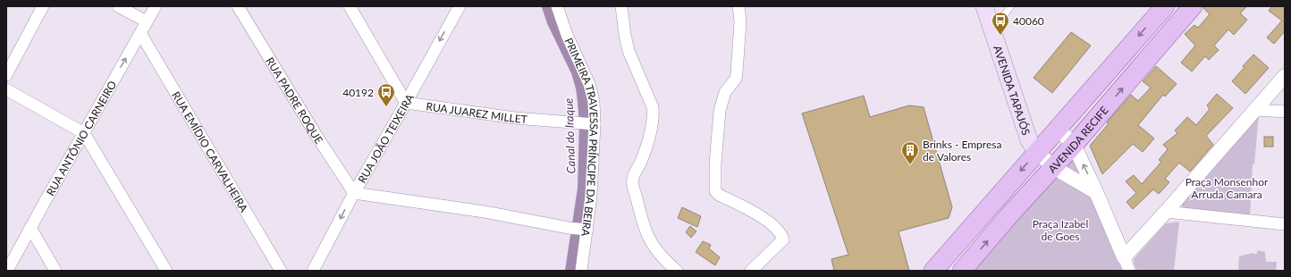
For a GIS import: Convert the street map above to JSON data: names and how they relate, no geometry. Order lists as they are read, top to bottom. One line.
{"streets":{"main road":["AVENIDA TAPAJÓS","AVENIDA RECIFE"],"street":["RUA PADRE ROQUE","RUA JUAREZ MILLET","RUA JOÃO TEIXEIRA","PRIMEIRA TRAVESSA PRÍNCIPE DA BEIRA","RUA ANTÔNIO CARNEIRO","RUA EMÍDIO CARVALHEIRA"]},"crossings":[["AVENIDA TAPAJÓS","AVENIDA RECIFE"],["RUA PADRE ROQUE","RUA JOÃO TEIXEIRA"],["RUA JUAREZ MILLET","RUA JOÃO TEIXEIRA"],["RUA JUAREZ MILLET","PRIMEIRA TRAVESSA PRÍNCIPE DA BEIRA"],["RUA ANTÔNIO CARNEIRO","RUA EMÍDIO CARVALHEIRA"]],"one_way":["RUA JOÃO TEIXEIRA"],"water":["Canal do Iraque"],"parks":["Praça Monsenhor Arruda Camara","Praça Izabel de Goes"],"places":{"bus stop":["40060","40192"],"building":["Brinks - Empresa de Valores"]}}
